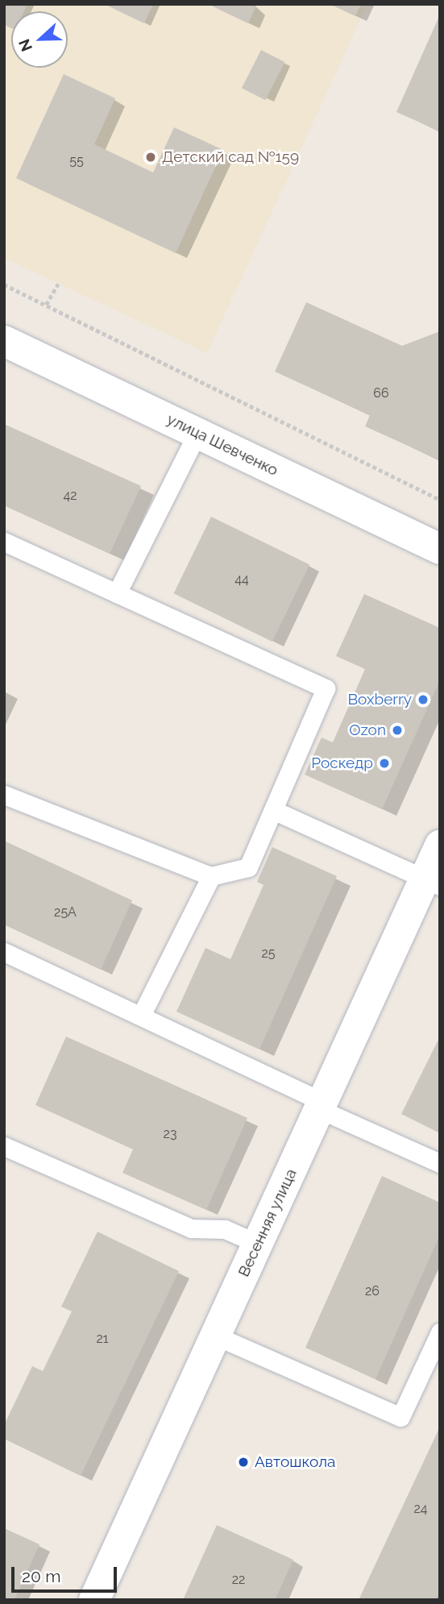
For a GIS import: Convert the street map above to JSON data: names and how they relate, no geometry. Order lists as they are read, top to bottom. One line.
{"streets":{"street":["улица Шевченко","Весенняя улица"]},"places":["Детский сад №159","Boxberry","Ozon","Роскедр","Автошкола"],"house_numbers":["55","66","42","44","25А","25","23","26","21","24","22"],"scale_bar":"20 m","north":"left"}
